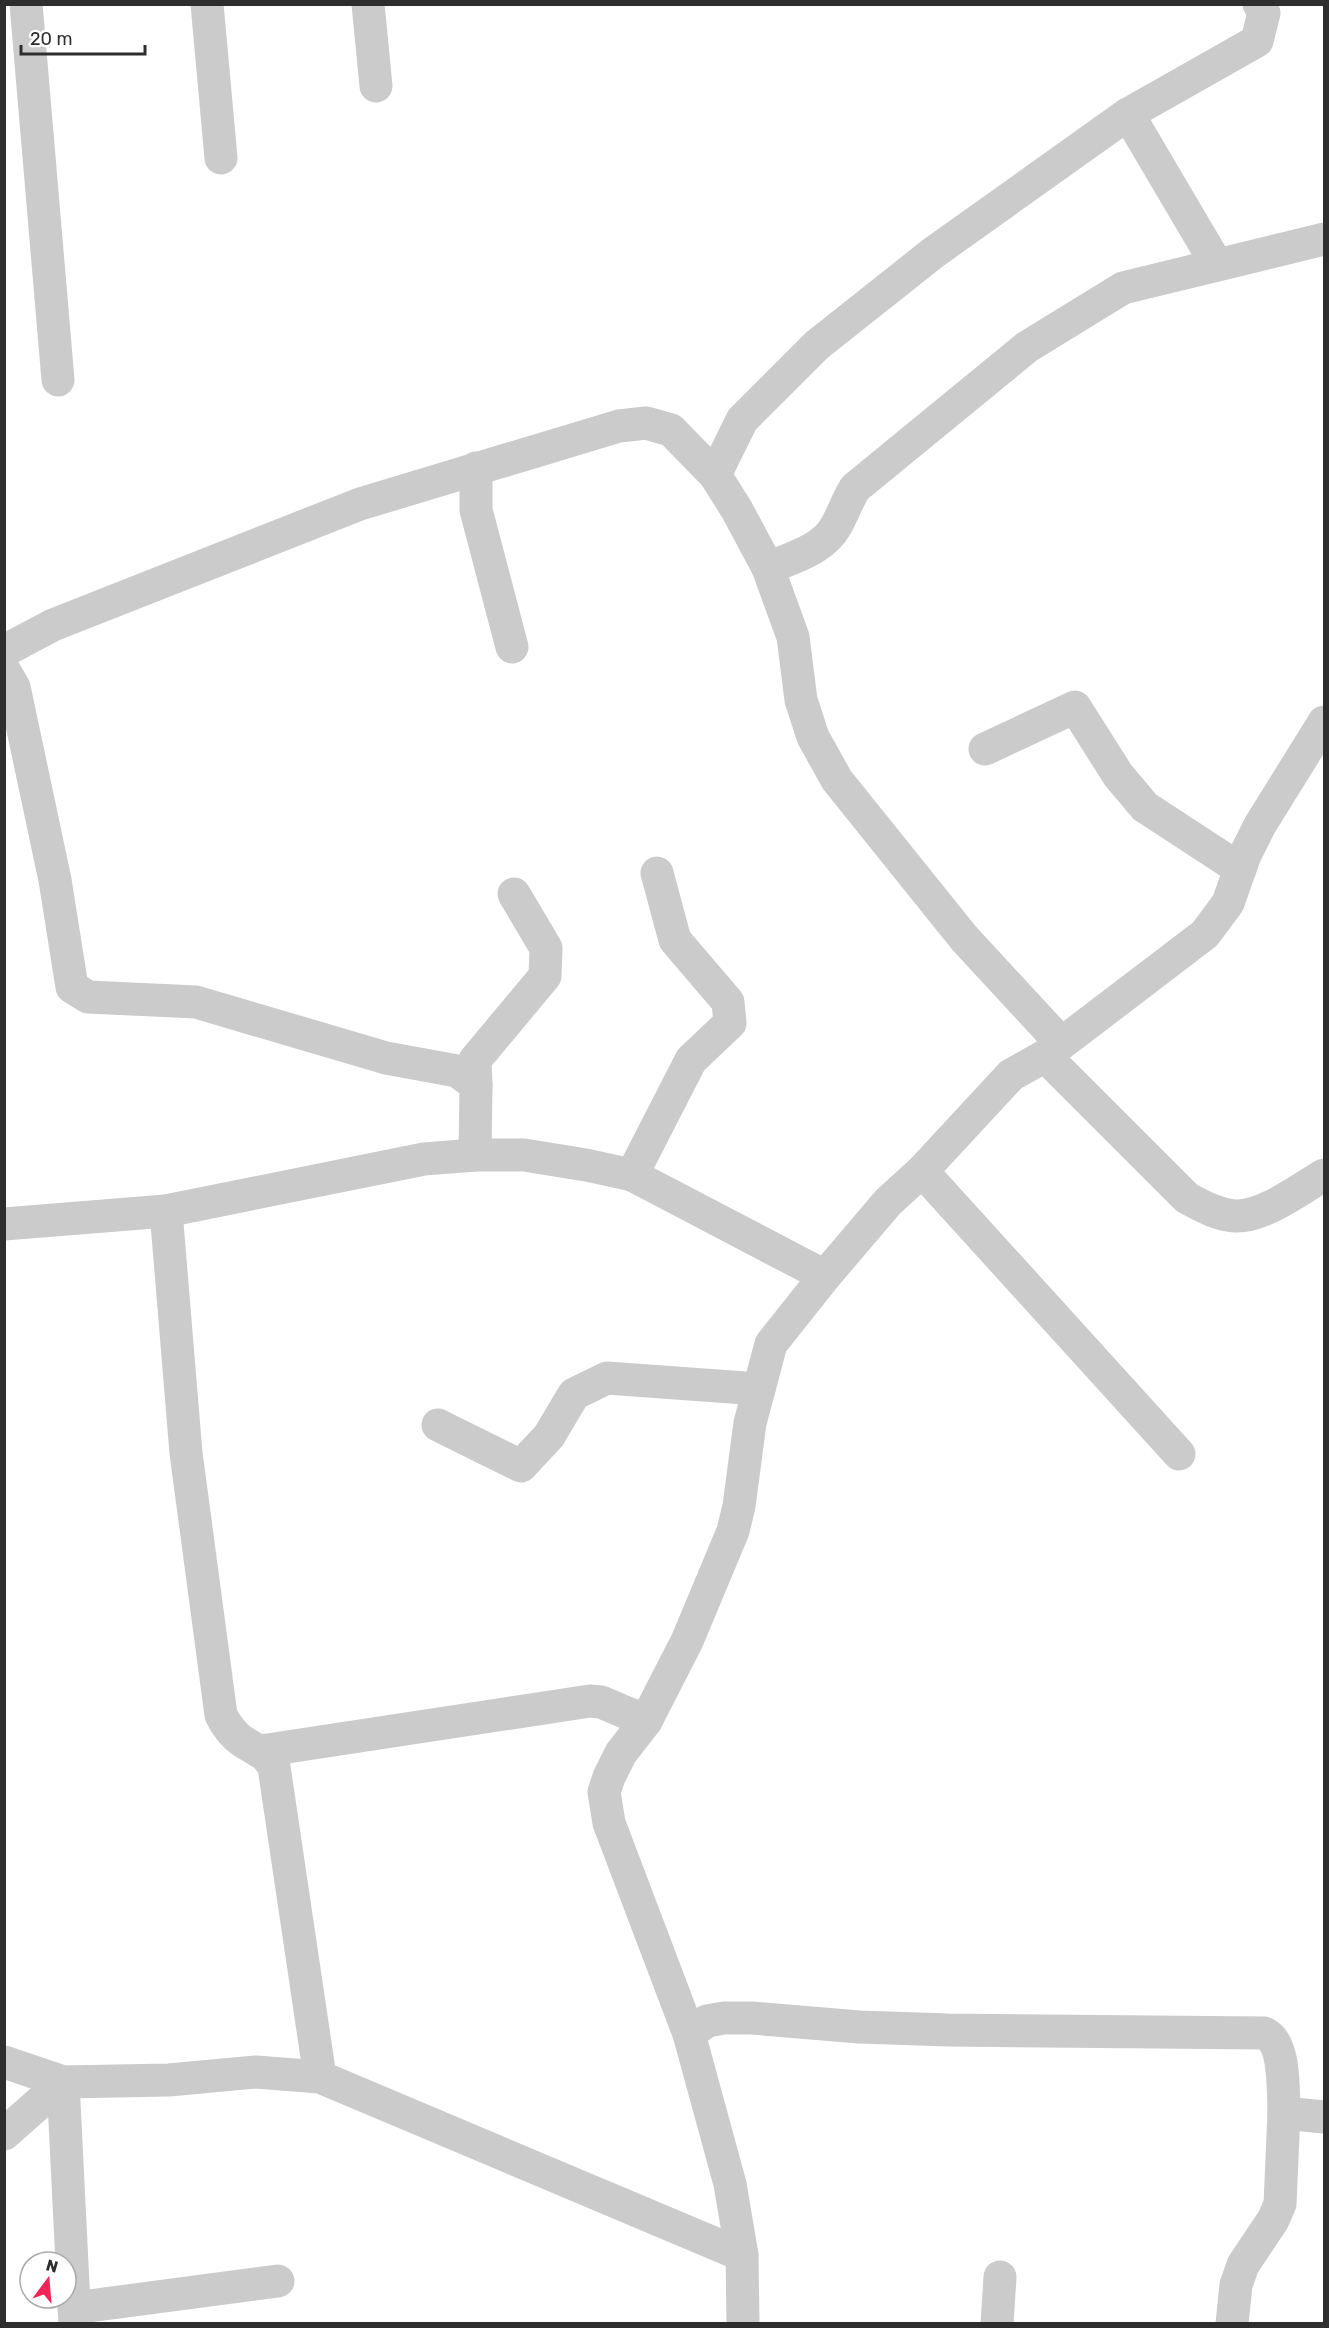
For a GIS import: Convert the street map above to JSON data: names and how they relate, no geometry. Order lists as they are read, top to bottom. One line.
{"scale_bar":"20 m","north":"top"}
